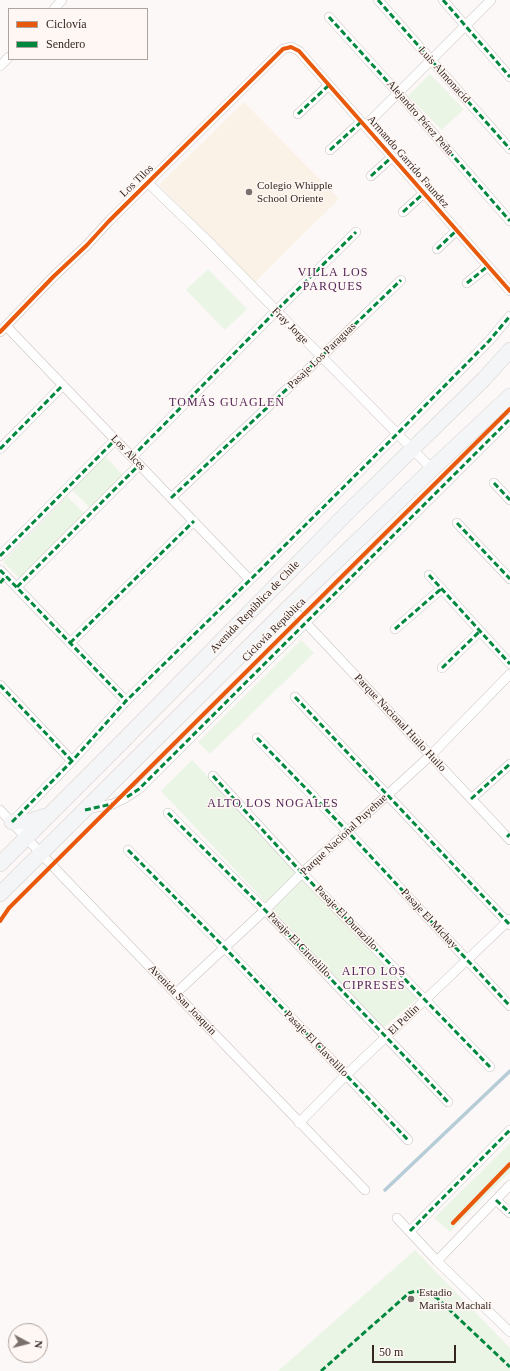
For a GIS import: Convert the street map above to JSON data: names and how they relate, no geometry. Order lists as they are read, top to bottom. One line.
{"streets":{"main road":["Avenida República de Chile"],"street":["Luis Almonacid","Alejandro Pérez Peña","Armando Garrido Faundez","Los Tilos","Fray Jorge","Pasaje Los Paraguas","Los Alces","Parque Nacional Huilo Huilo","Parque Nacional Puyehue","Pasaje El Durazillo","Pasaje El Michay","Pasaje El Ciruelillo","Avenida San Joaquín","El Pellín","Pasaje El Clavelillo"],"cycle path":["Ciclovía República"]},"crossings":[["Armando Garrido Faundez","Los Tilos"],["Los Tilos","Fray Jorge"],["Los Tilos","Los Alces"],["Fray Jorge","Pasaje Los Paraguas"],["Fray Jorge","Avenida República de Chile"],["Pasaje Los Paraguas","Los Alces"],["Los Alces","Avenida República de Chile"],["Avenida República de Chile","Parque Nacional Huilo Huilo"],["Avenida República de Chile","Avenida San Joaquín"],["Parque Nacional Huilo Huilo","Parque Nacional Puyehue"],["Parque Nacional Puyehue","Pasaje El Durazillo"],["Parque Nacional Puyehue","Pasaje El Michay"],["Parque Nacional Puyehue","Pasaje El Ciruelillo"],["Parque Nacional Puyehue","Avenida San Joaquín"],["Parque Nacional Puyehue","Pasaje El Clavelillo"],["Pasaje El Durazillo","El Pellín"],["Pasaje El Michay","El Pellín"],["Pasaje El Ciruelillo","El Pellín"],["Avenida San Joaquín","El Pellín"],["El Pellín","Pasaje El Clavelillo"]],"districts":["VILLA LOS PARQUES","TOMÁS GUAGLEN","ALTO LOS NOGALES","ALTO LOS CIPRESES"],"places":["Colegio Whipple School Oriente","Estadio Marista Machalí"],"legend":["Ciclovía","Sendero"],"scale_bar":"50 m","north":"right"}
